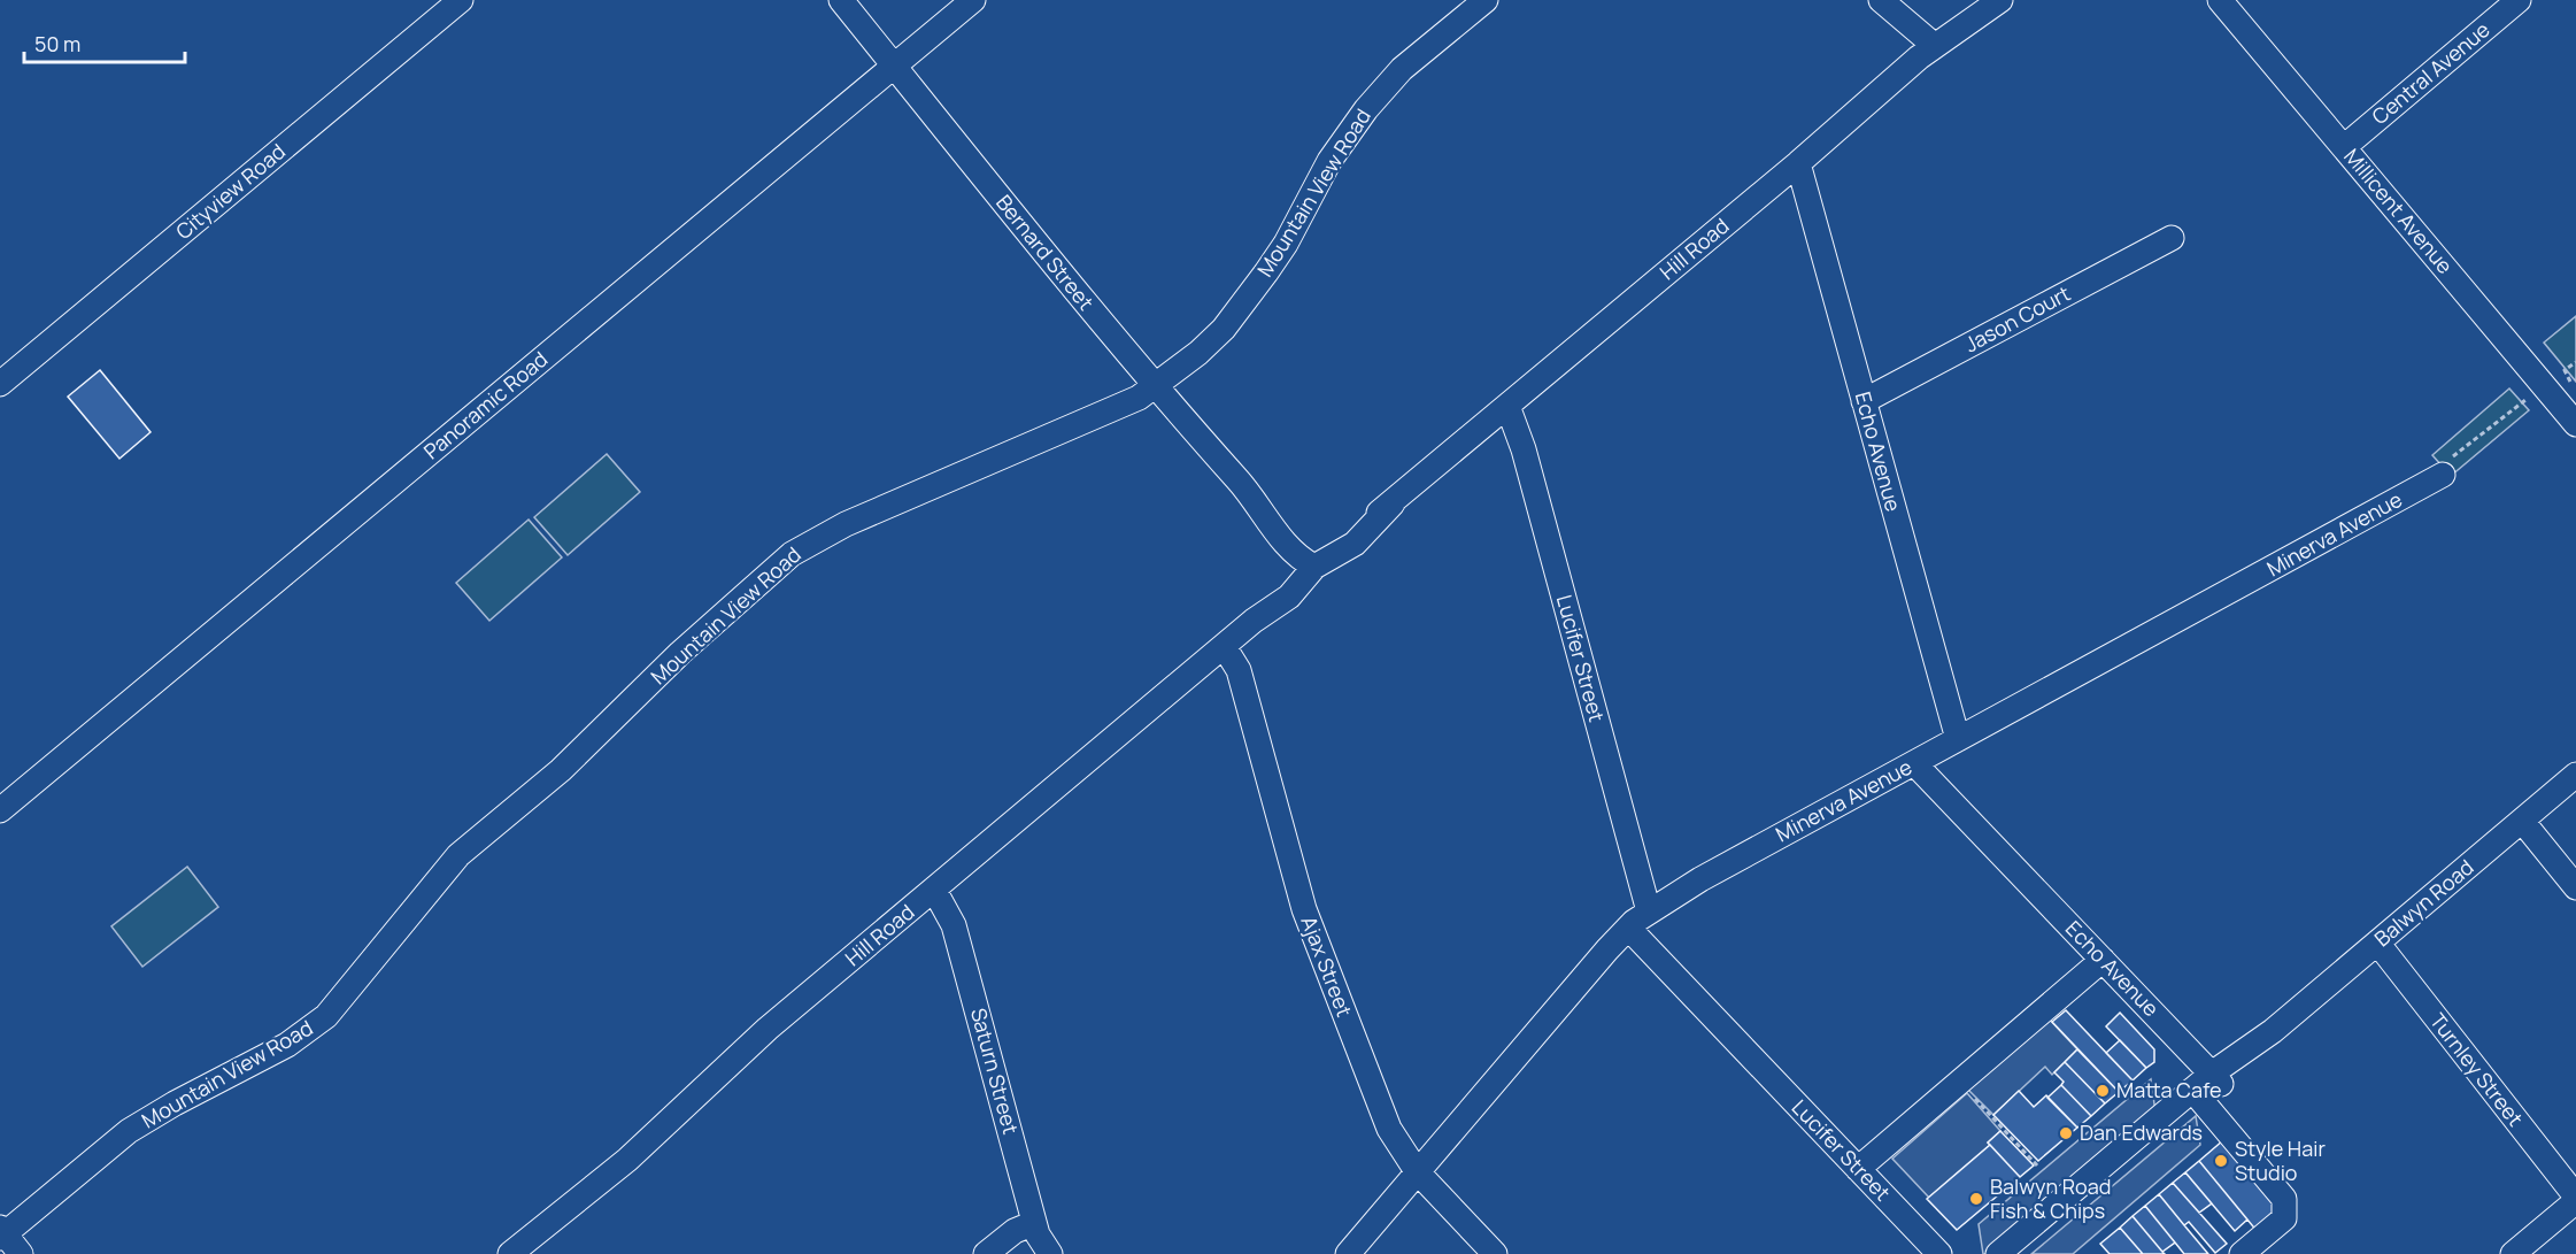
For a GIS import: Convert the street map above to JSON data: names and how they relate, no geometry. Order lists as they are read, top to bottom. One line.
{"streets":{"street":["Central Avenue","Cityview Road","Mountain View Road","Millicent Avenue","Hill Road","Bernard Street","Jason Court","Panoramic Road","Echo Avenue","Minerva Avenue","Lucifer Street","Balwyn Road","Ajax Street","Turnley Street","Saturn Street"]},"crossings":[["Central Avenue","Millicent Avenue"],["Mountain View Road","Bernard Street"],["Hill Road","Bernard Street"],["Hill Road","Echo Avenue"],["Hill Road","Lucifer Street"],["Hill Road","Ajax Street"],["Hill Road","Saturn Street"],["Bernard Street","Panoramic Road"],["Jason Court","Echo Avenue"],["Echo Avenue","Minerva Avenue"],["Echo Avenue","Balwyn Road"],["Minerva Avenue","Lucifer Street"],["Minerva Avenue","Ajax Street"],["Balwyn Road","Turnley Street"]],"places":["Matta Cafe","Dan Edwards","Style Hair Studio","Balwyn Road Fish & Chips"],"scale_bar":"50 m"}
